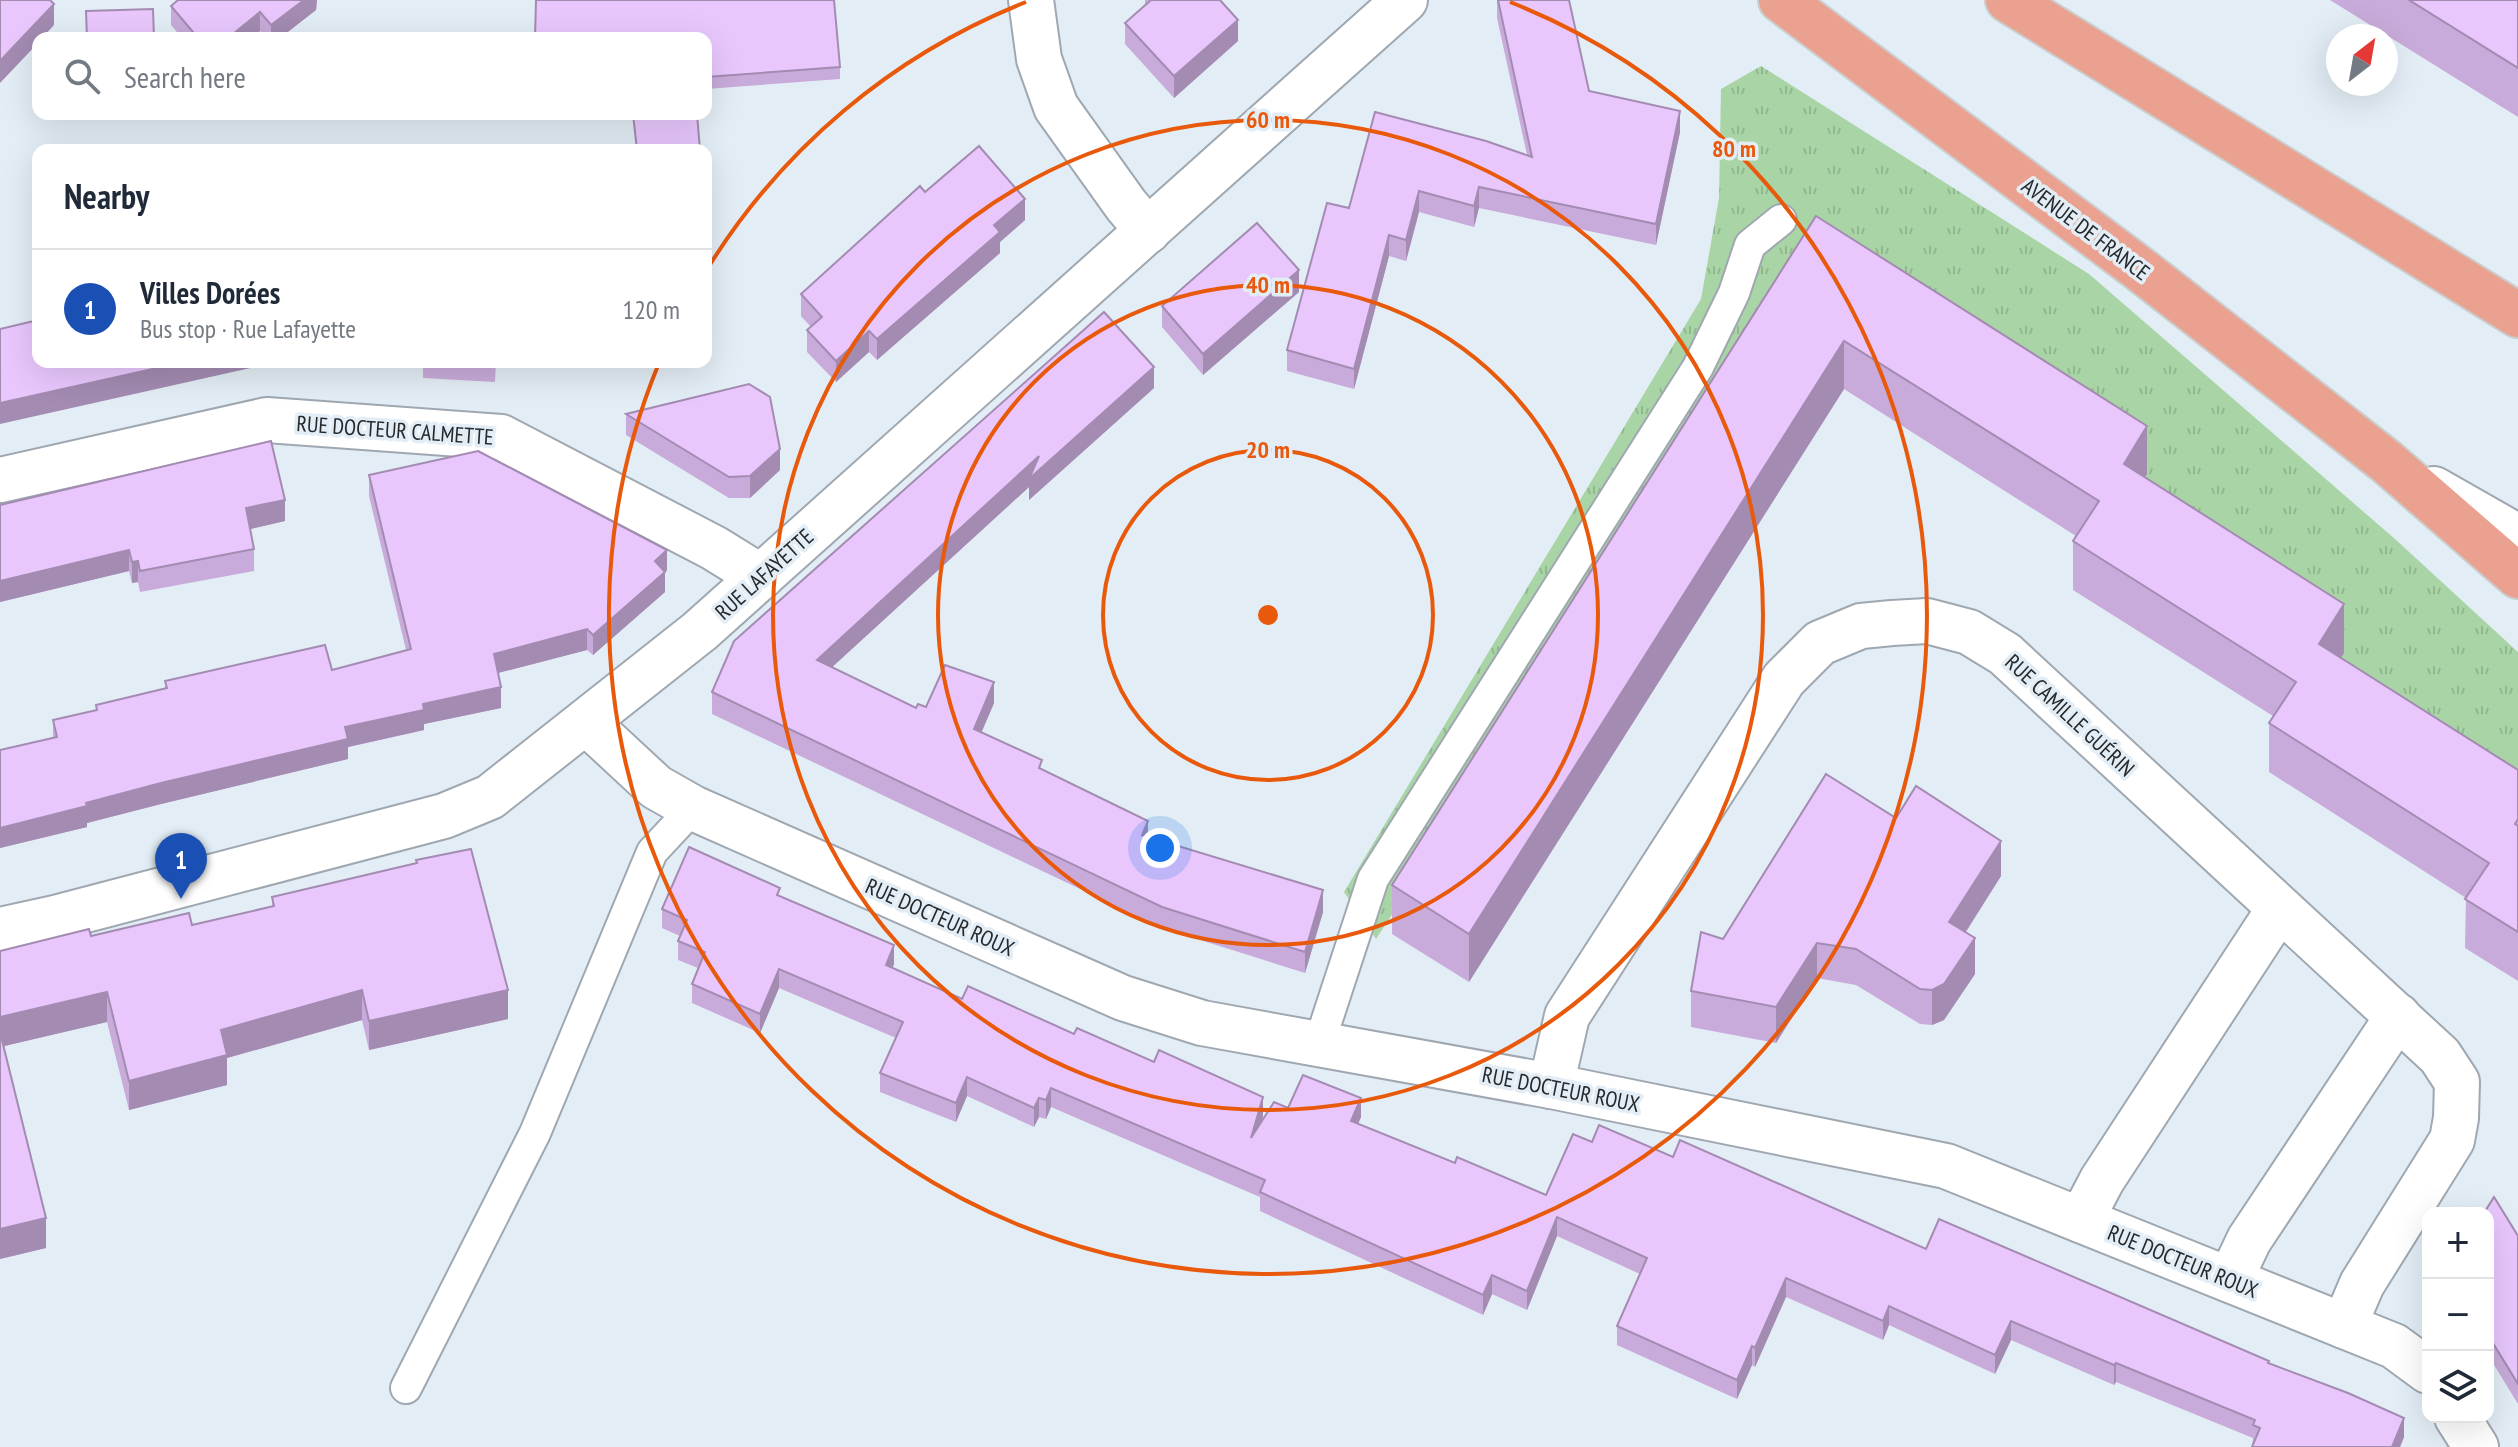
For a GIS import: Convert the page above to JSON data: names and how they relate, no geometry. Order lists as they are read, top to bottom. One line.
{"streets":{"main road":["AVENUE DE FRANCE"],"street":["RUE DOCTEUR CALMETTE","RUE LAFAYETTE","RUE CAMILLE GUÉRIN","RUE DOCTEUR ROUX"]},"crossings":[["RUE DOCTEUR CALMETTE","RUE LAFAYETTE"],["RUE LAFAYETTE","RUE DOCTEUR ROUX"],["RUE CAMILLE GUÉRIN","RUE DOCTEUR ROUX"]],"north":"top right","page":{"search":"Search here","heading":"Nearby","list":[{"mark":"1","name":"Villes Dorées","note":"Bus stop · Rue Lafayette","value":"120 m"}],"pins":"1","map_buttons":["+","−"]},"rings":["60 m","80 m","40 m","20 m"]}
